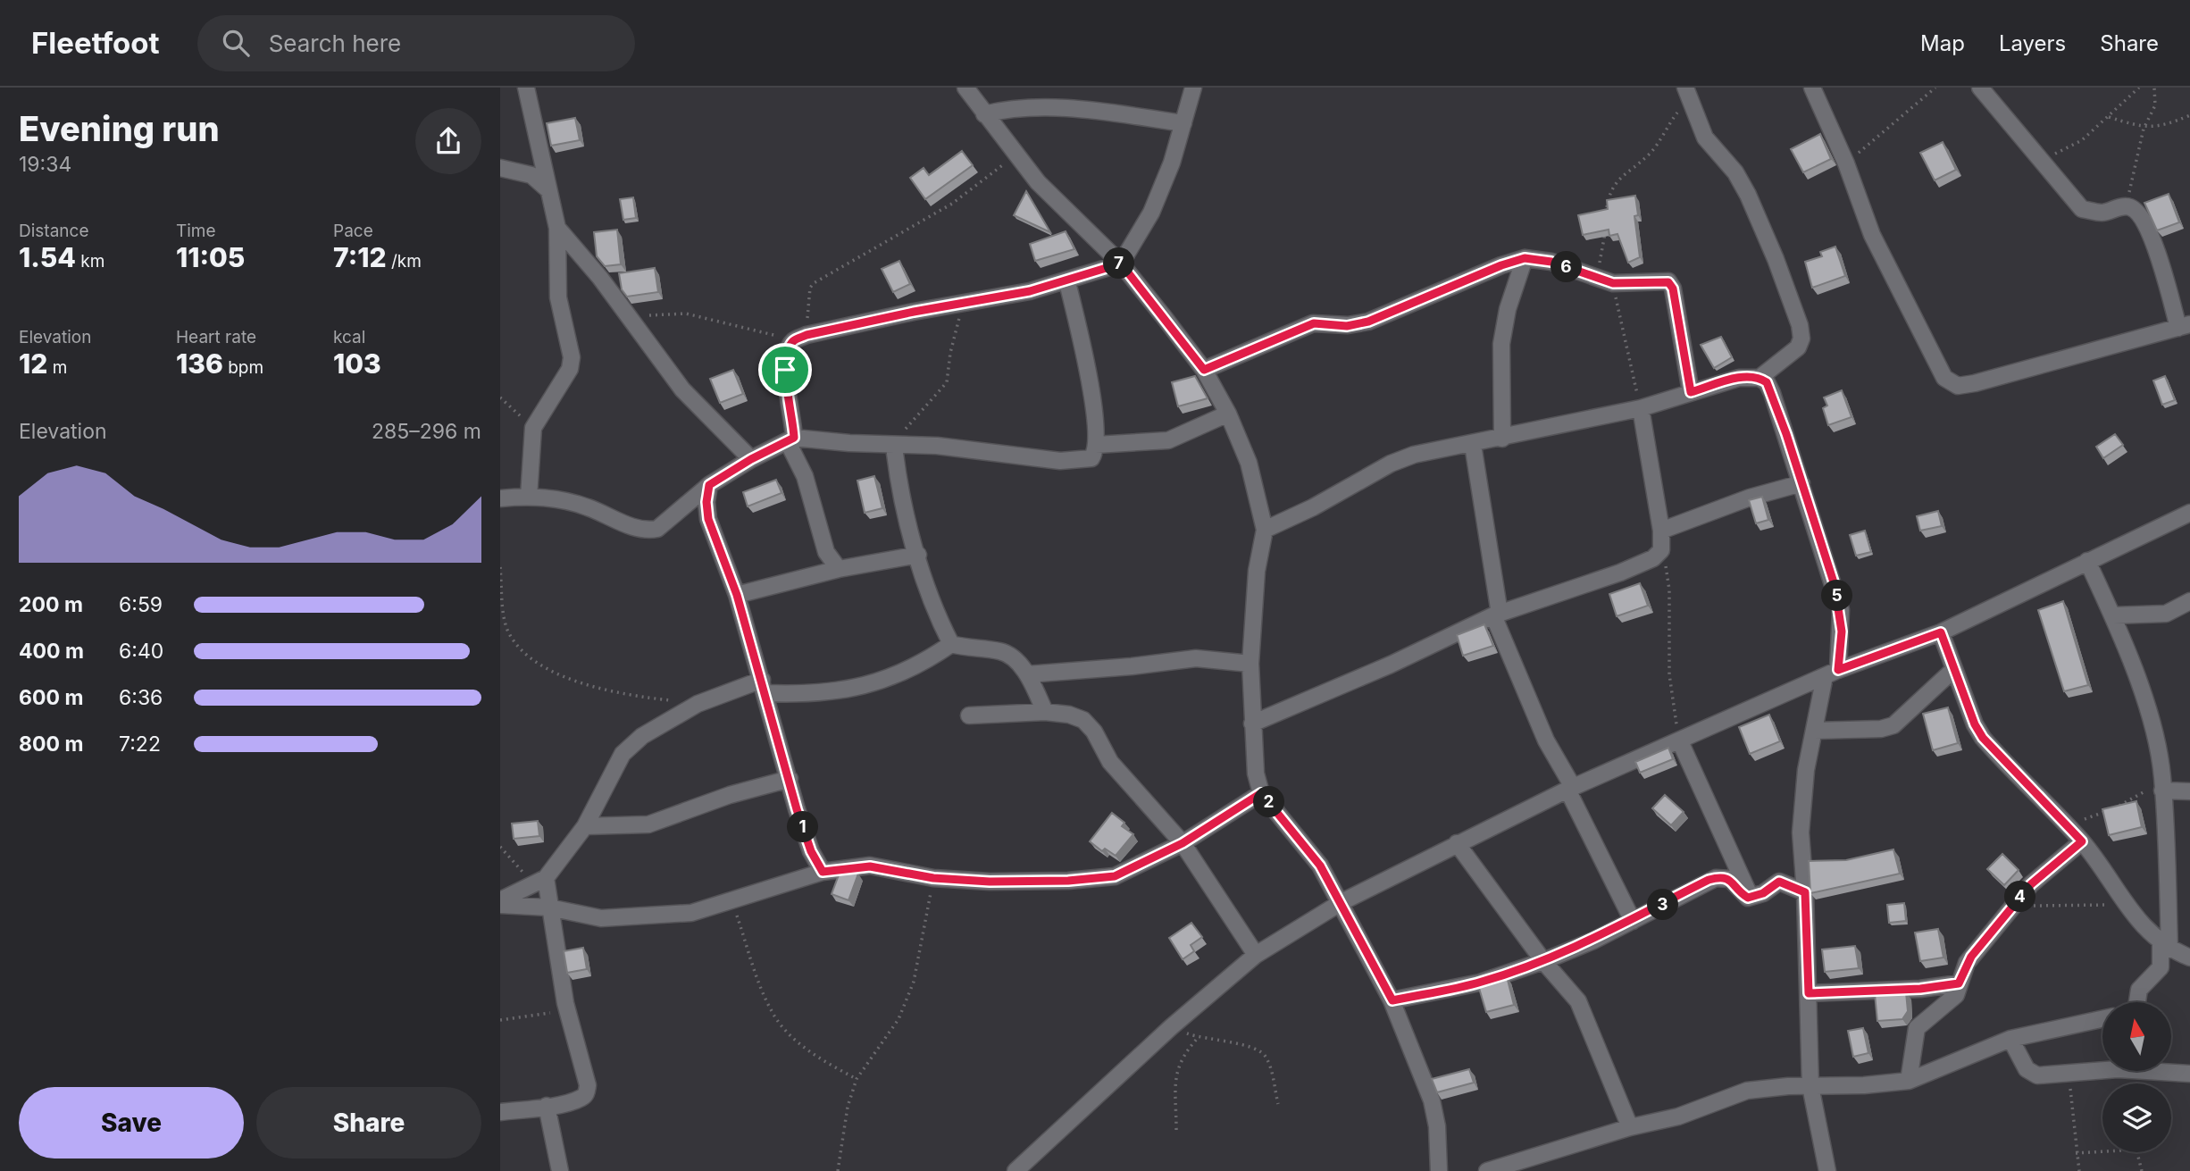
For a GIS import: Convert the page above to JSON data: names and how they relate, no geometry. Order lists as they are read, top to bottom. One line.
{"north":"top","page":{"header":"Fleetfoot","search":"Search here","nav":["Map","Layers","Share"],"heading":["Evening run","19:34"],"stats":[["Distance","1.54 km"],["Time","11:05"],["Pace","7:12 /km"],["Elevation","12 m"],["Heart rate","136 bpm"],["kcal","103"]],"pins":["7","6","5","2","1","4","3"],"chart":["Elevation","285–296 m"],"list":[{"name":"200 m","note":"6:59"},{"name":"400 m","note":"6:40"},{"name":"600 m","note":"6:36"},{"name":"800 m","note":"7:22"}],"buttons":["Save","Share"]}}
